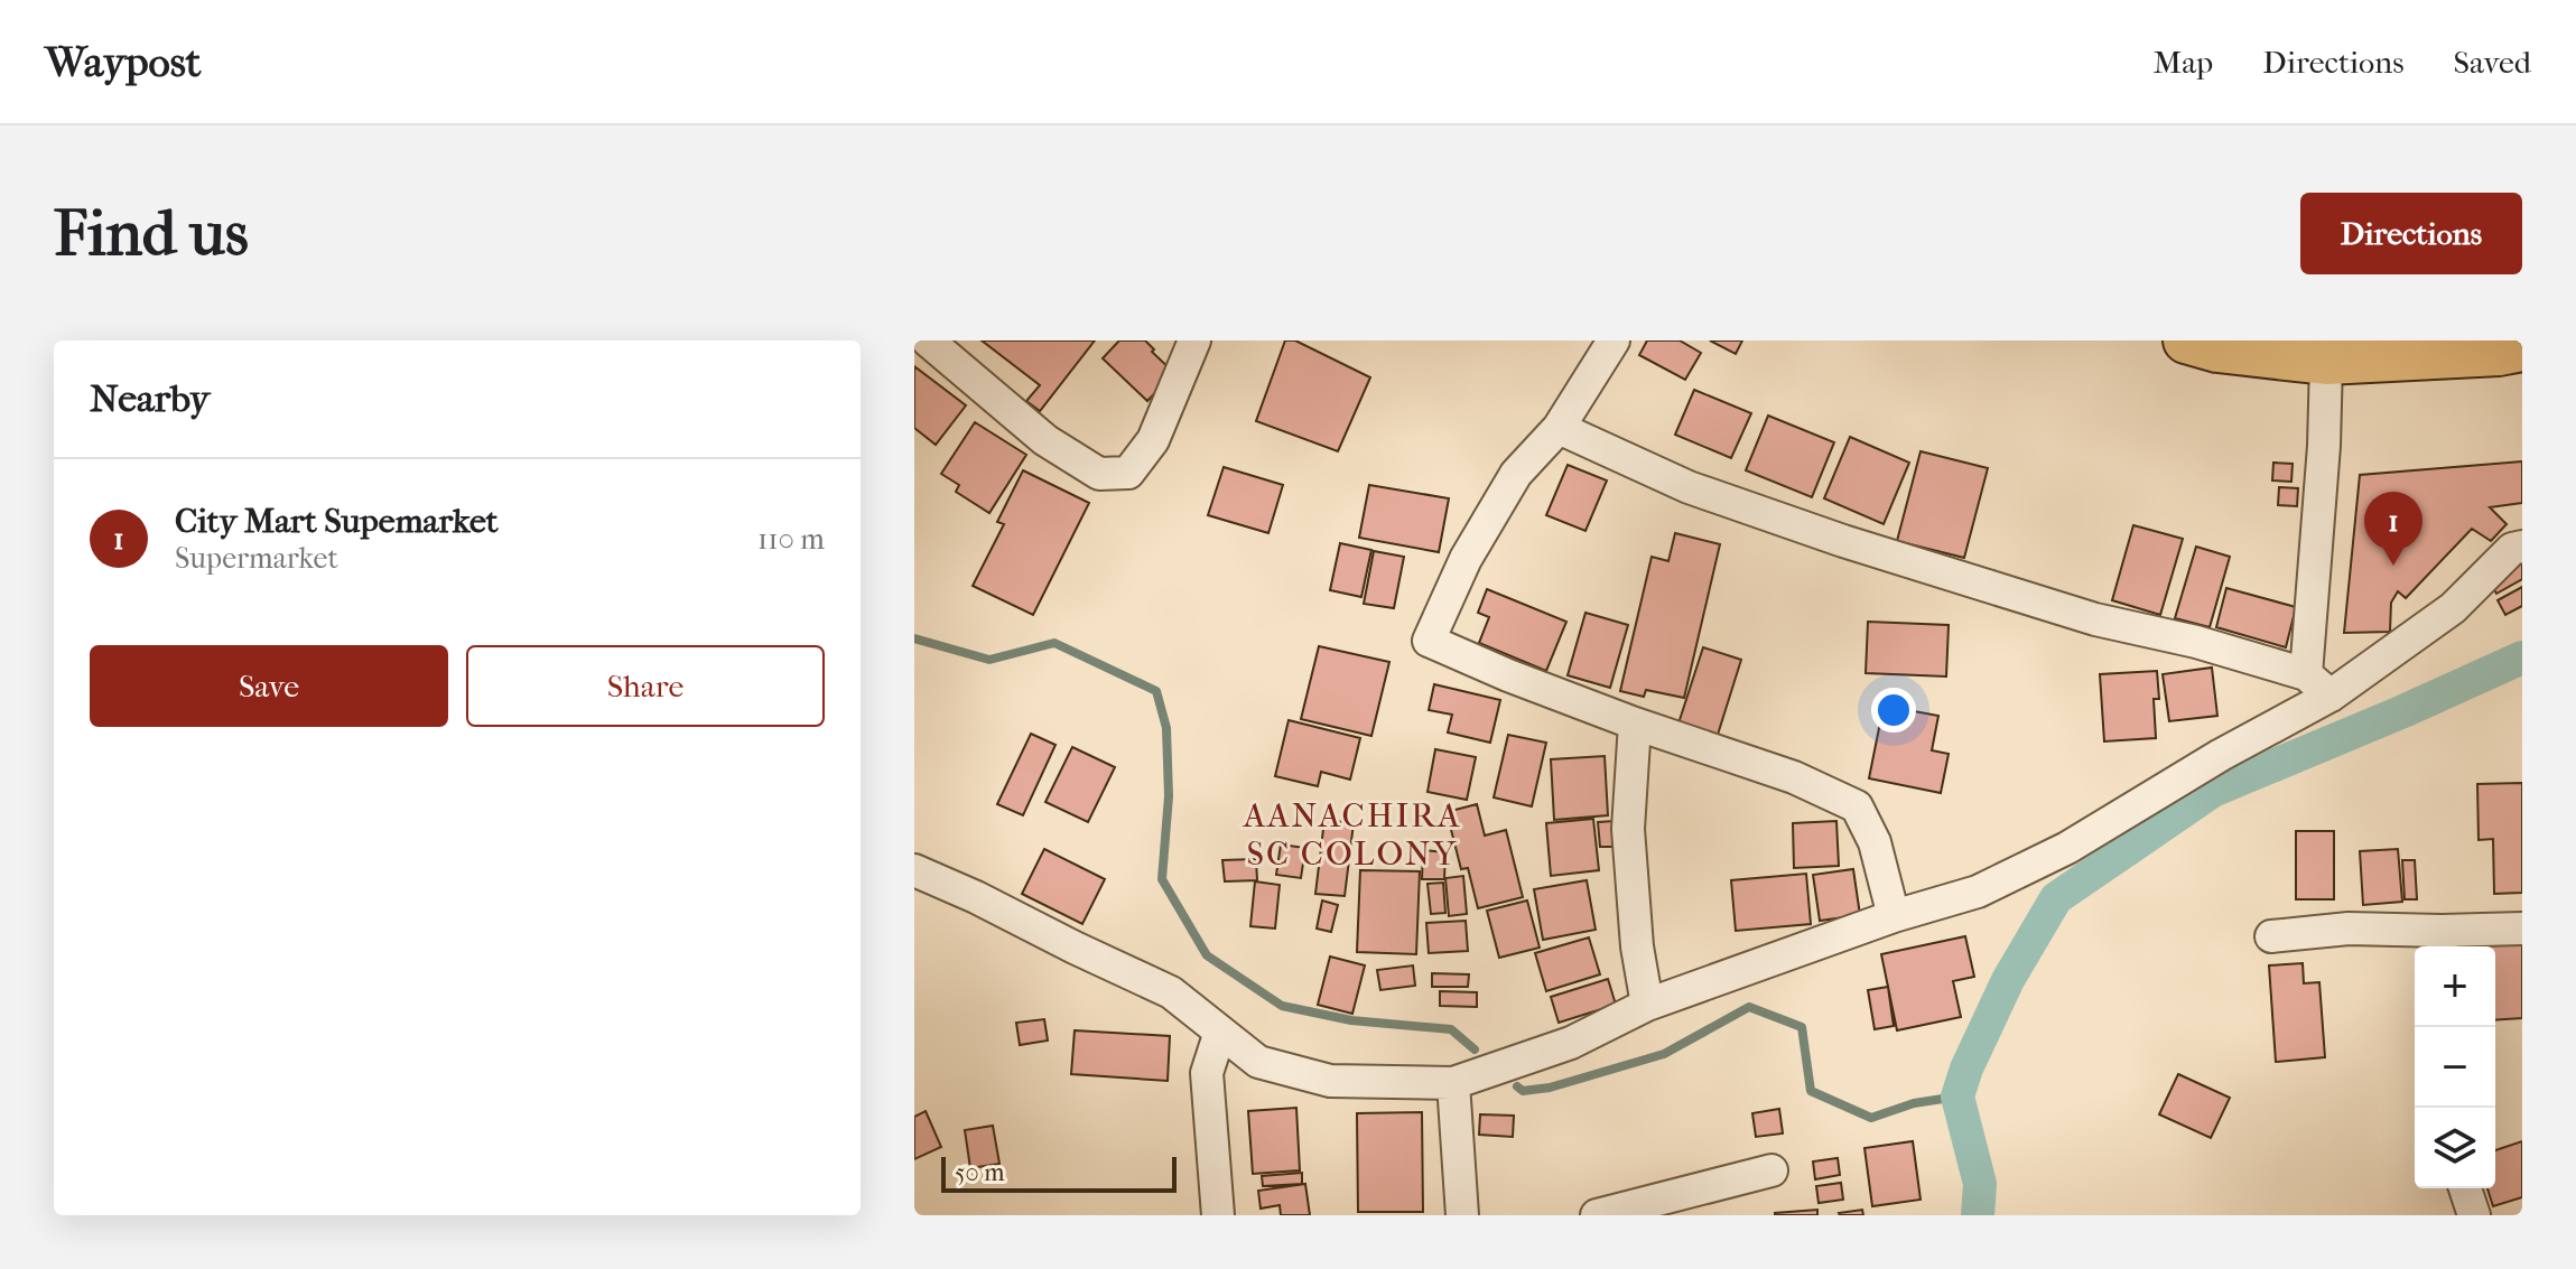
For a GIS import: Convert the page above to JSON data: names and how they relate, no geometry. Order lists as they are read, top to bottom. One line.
{"districts":["AANACHIRA SC COLONY"],"scale_bar":"50 m","page":{"header":"Waypost","nav":["Map","Directions","Saved"],"buttons":["Directions",["Save","Share"]],"title":"Find us","heading":"Nearby","list":[{"mark":"1","name":"City Mart Supemarket","note":"Supermarket","value":"110 m"}],"pins":"1","map_buttons":["+","−"],"scale":"50 m"}}
